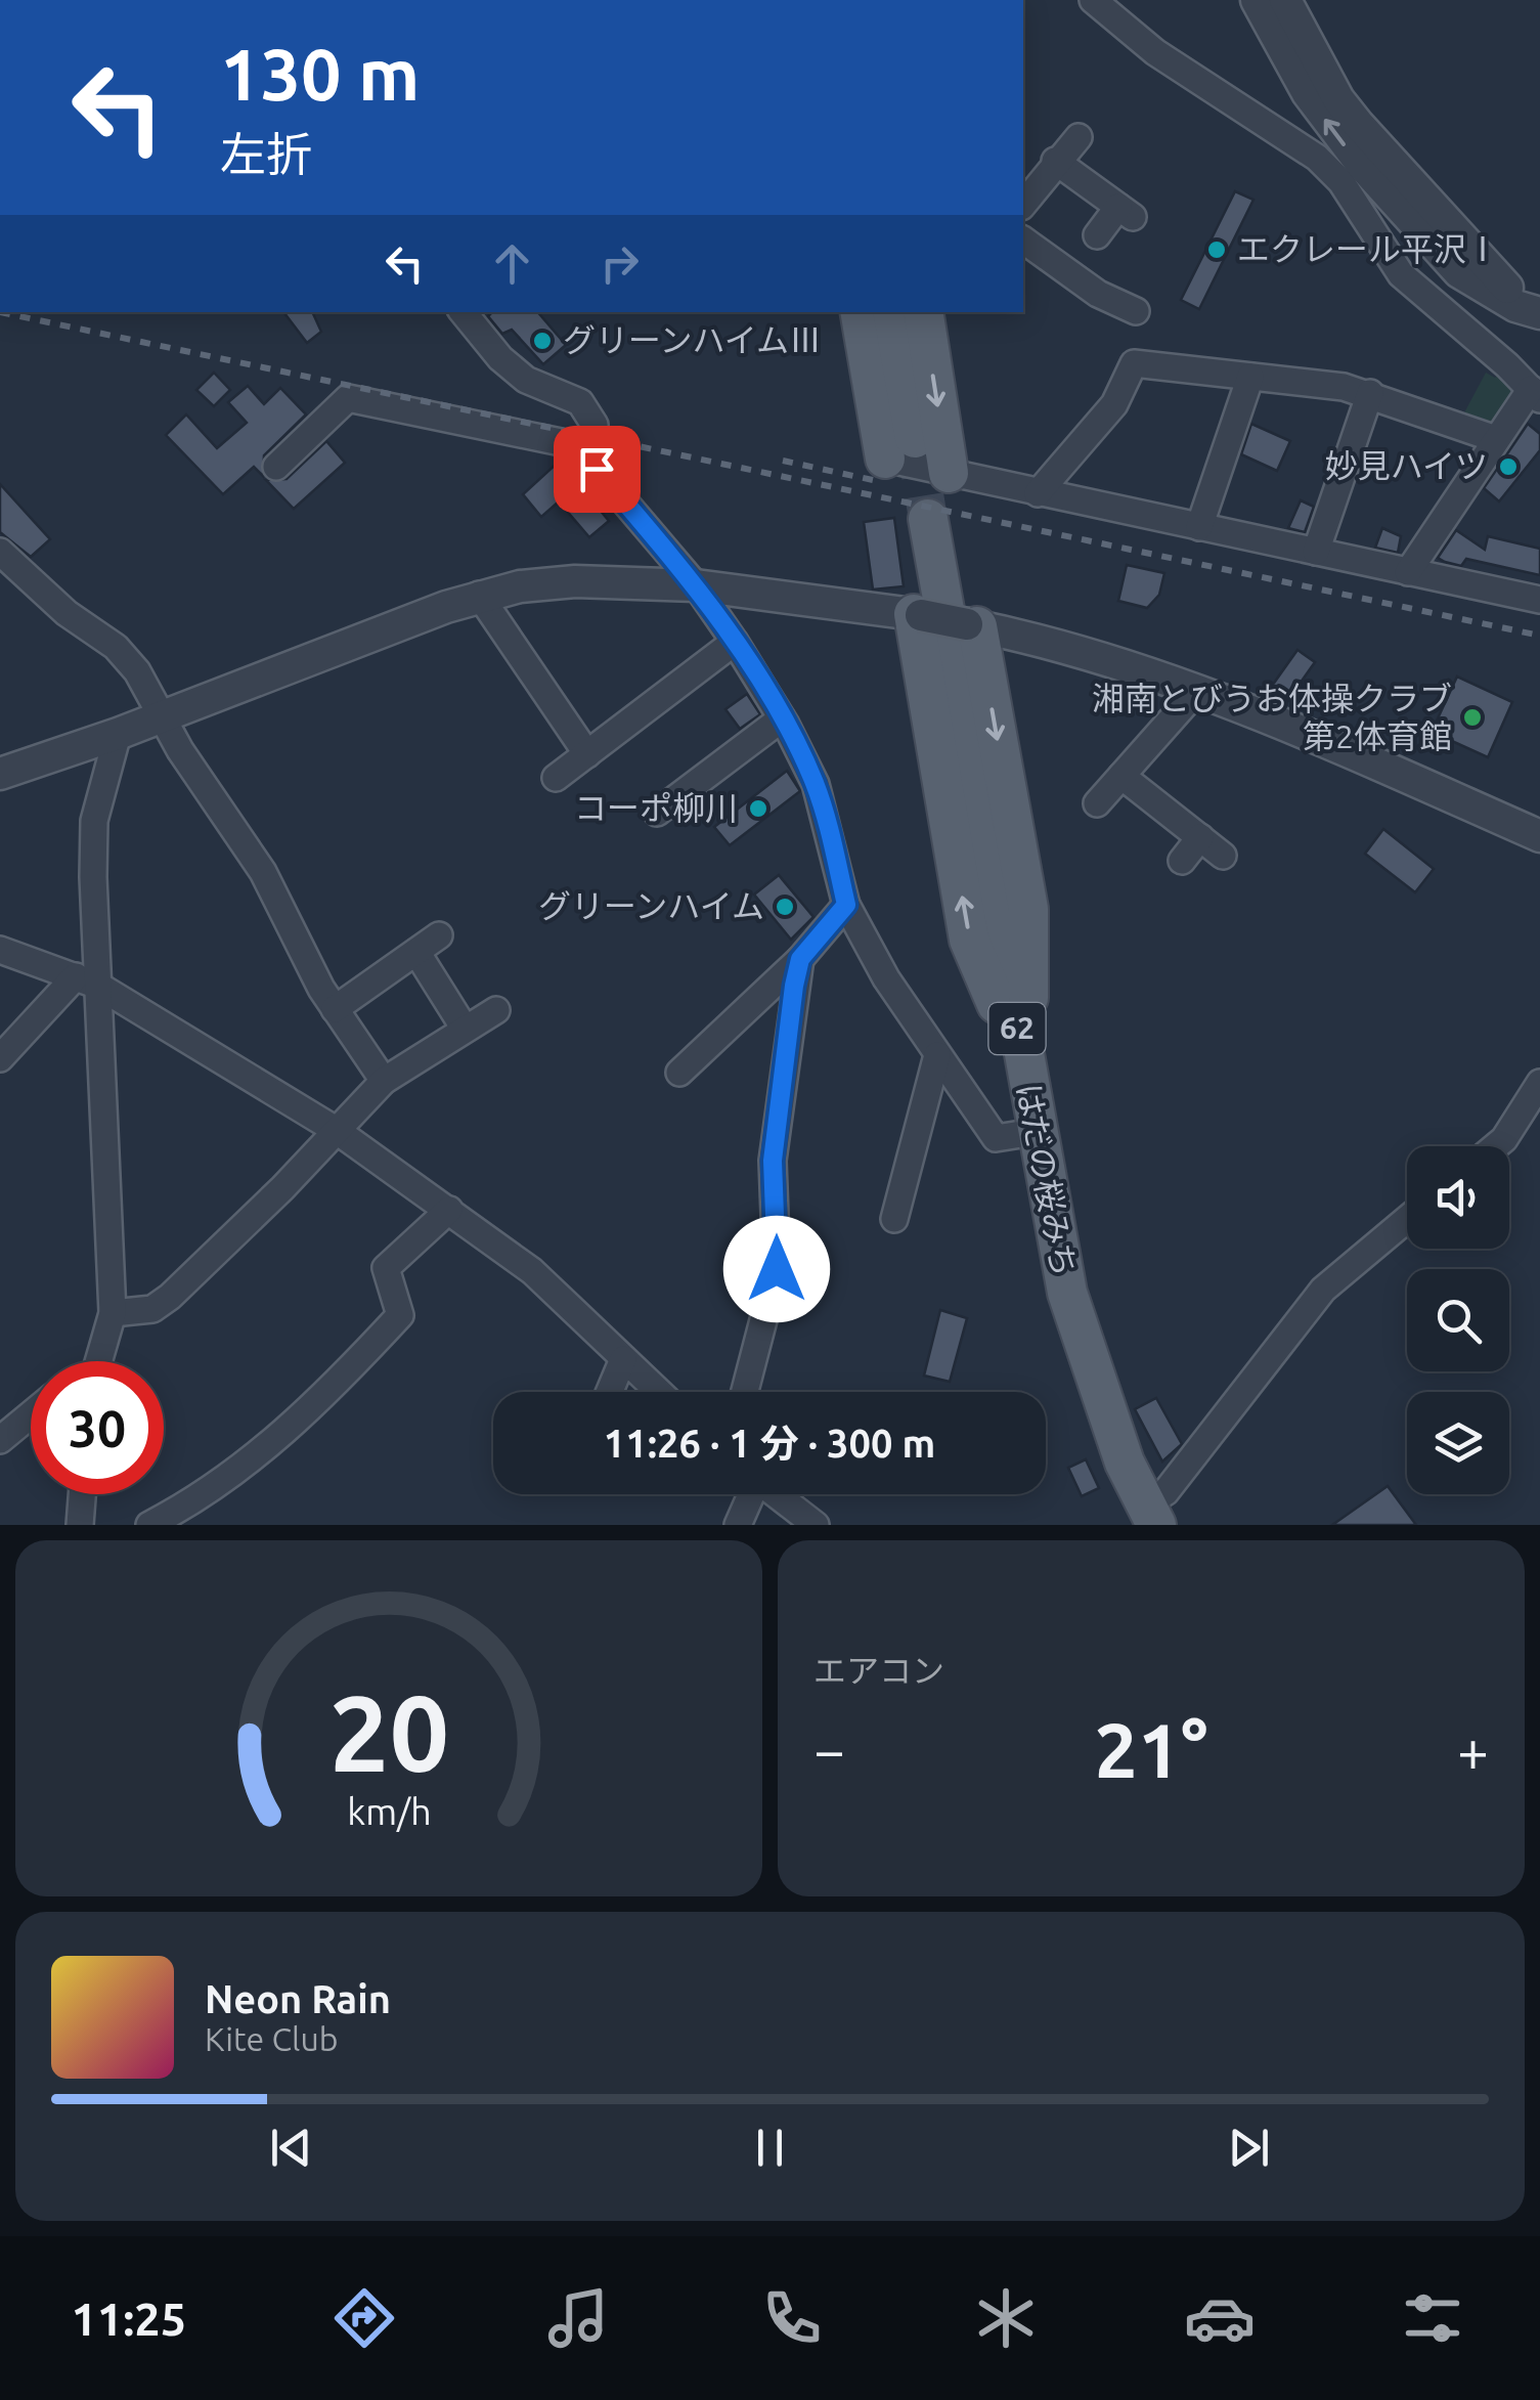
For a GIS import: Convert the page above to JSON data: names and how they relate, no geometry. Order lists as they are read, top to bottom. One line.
{"streets":{"main road":["62","はだの桜みち"]},"places":["エクレール平沢Ⅰ","グリーンハイムⅢ","妙見ハイツ","湘南とびうお体操クラブ 第2体育館","コーポ柳川","グリーンハイム"],"page":{"turn":["130 m","左折"],"limit":"30","trip":"11:26 · 1 分 · 300 m","tile":"エアコン","heat":["−","21°","+"],"song":["Neon Rain","Kite Club"],"tabs":"11:25","gauge":["20","km/h"]}}
